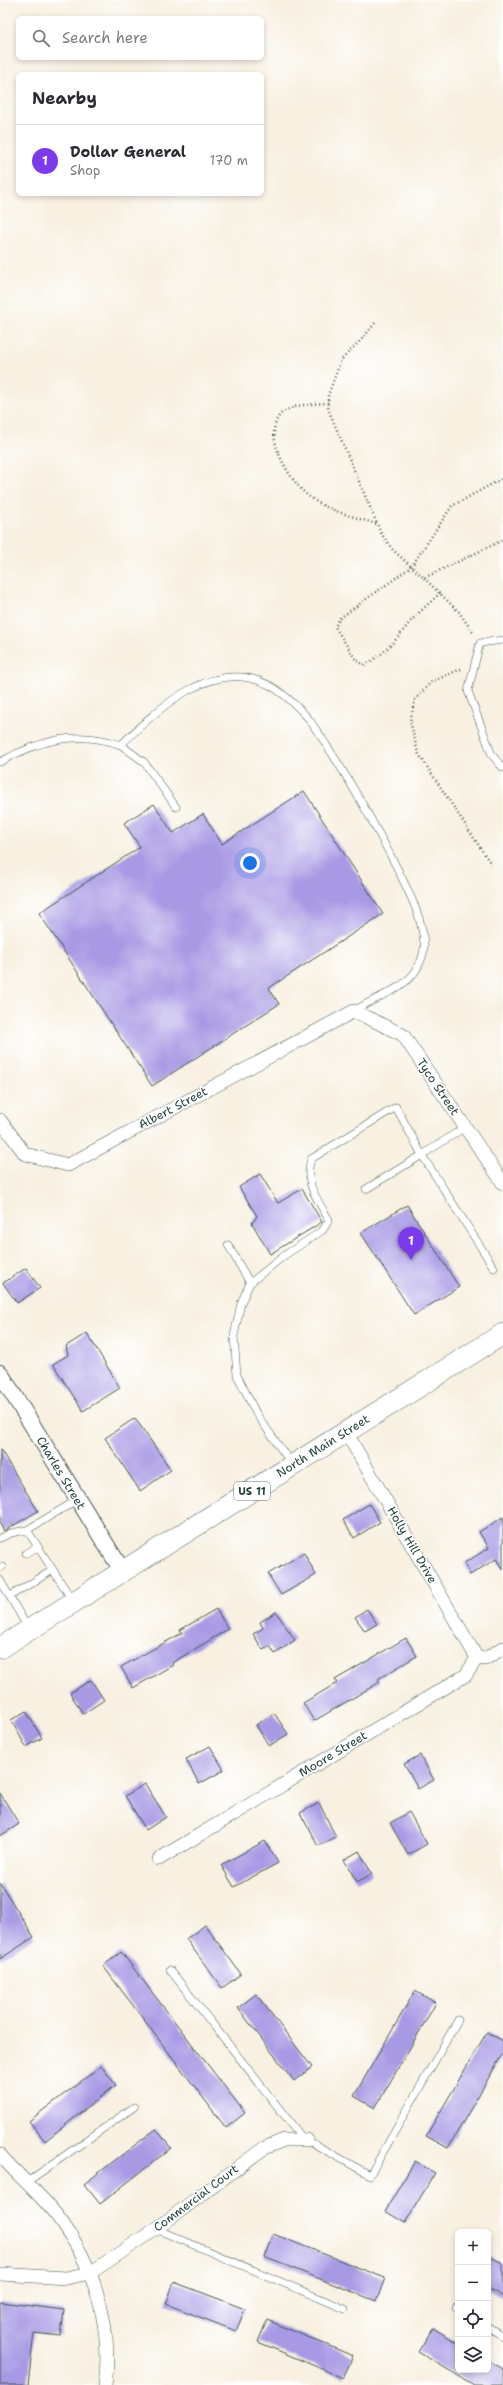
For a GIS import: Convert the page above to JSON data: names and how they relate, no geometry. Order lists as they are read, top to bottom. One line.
{"streets":{"main road":["North Main Street","US 11"],"street":["Tyco Street","Albert Street","Charles Street","Holly Hill Drive","Moore Street","Commercial Court"]},"crossings":[["Tyco Street","Albert Street"],["North Main Street","Charles Street"],["North Main Street","Holly Hill Drive"],["Holly Hill Drive","Moore Street"]],"page":{"search":"Search here","heading":"Nearby","list":[{"mark":"1","name":"Dollar General","note":"Shop","value":"170 m"}],"pins":"1","map_buttons":["+","−"]}}
